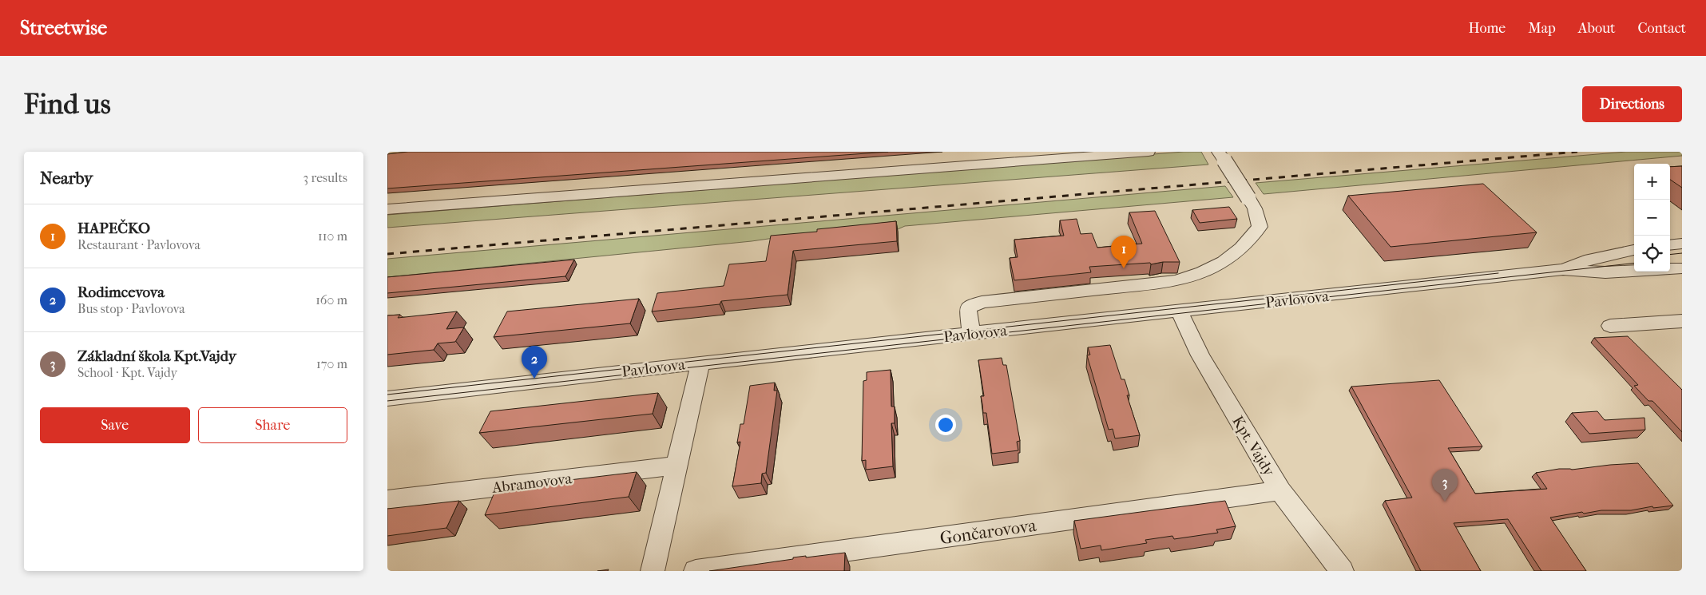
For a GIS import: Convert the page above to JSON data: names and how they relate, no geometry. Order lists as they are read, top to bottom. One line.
{"streets":{"street":["Pavlovova","Kpt. Vajdy","Abramovova","Gončarovova"]},"crossings":[["Pavlovova","Kpt. Vajdy"],["Kpt. Vajdy","Gončarovova"]],"page":{"header":"Streetwise","nav":["Home","Map","About","Contact"],"buttons":["Directions",["Save","Share"]],"title":"Find us","heading":["Nearby","3 results"],"map_buttons":["+","−"],"list":[{"mark":"1","name":"HAPEČKO","note":"Restaurant · Pavlovova","value":"110 m"},{"mark":"2","name":"Rodimcevova","note":"Bus stop · Pavlovova","value":"160 m"},{"mark":"3","name":"Základní škola Kpt.Vajdy","note":"School · Kpt. Vajdy","value":"170 m"}],"pins":["1","2","3"]}}
